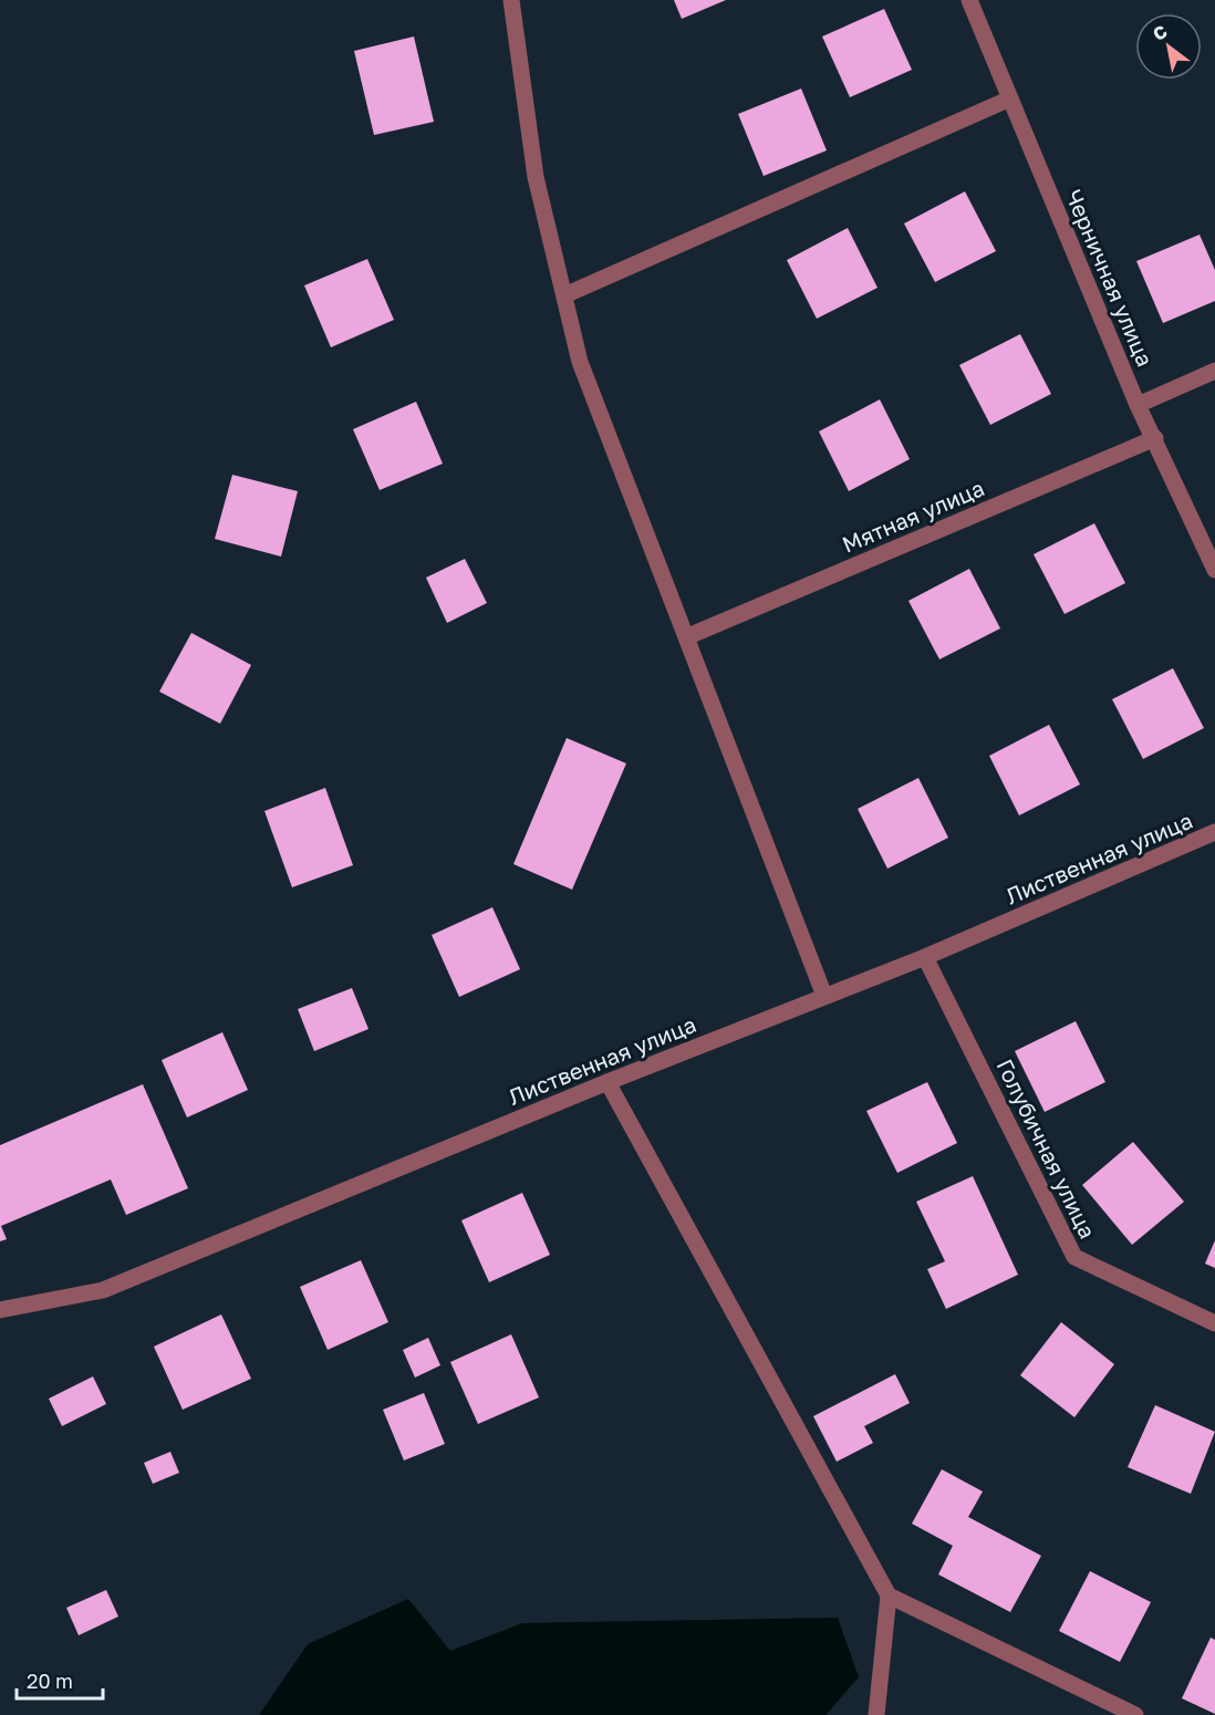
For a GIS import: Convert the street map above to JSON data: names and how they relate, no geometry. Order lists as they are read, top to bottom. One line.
{"streets":{"street":["Черничная улица","Мятная улица","Лиственная улица","Голубичная улица"]},"crossings":[["Черничная улица","Мятная улица"],["Лиственная улица","Голубичная улица"]],"scale_bar":"20 m","north":"top left"}
